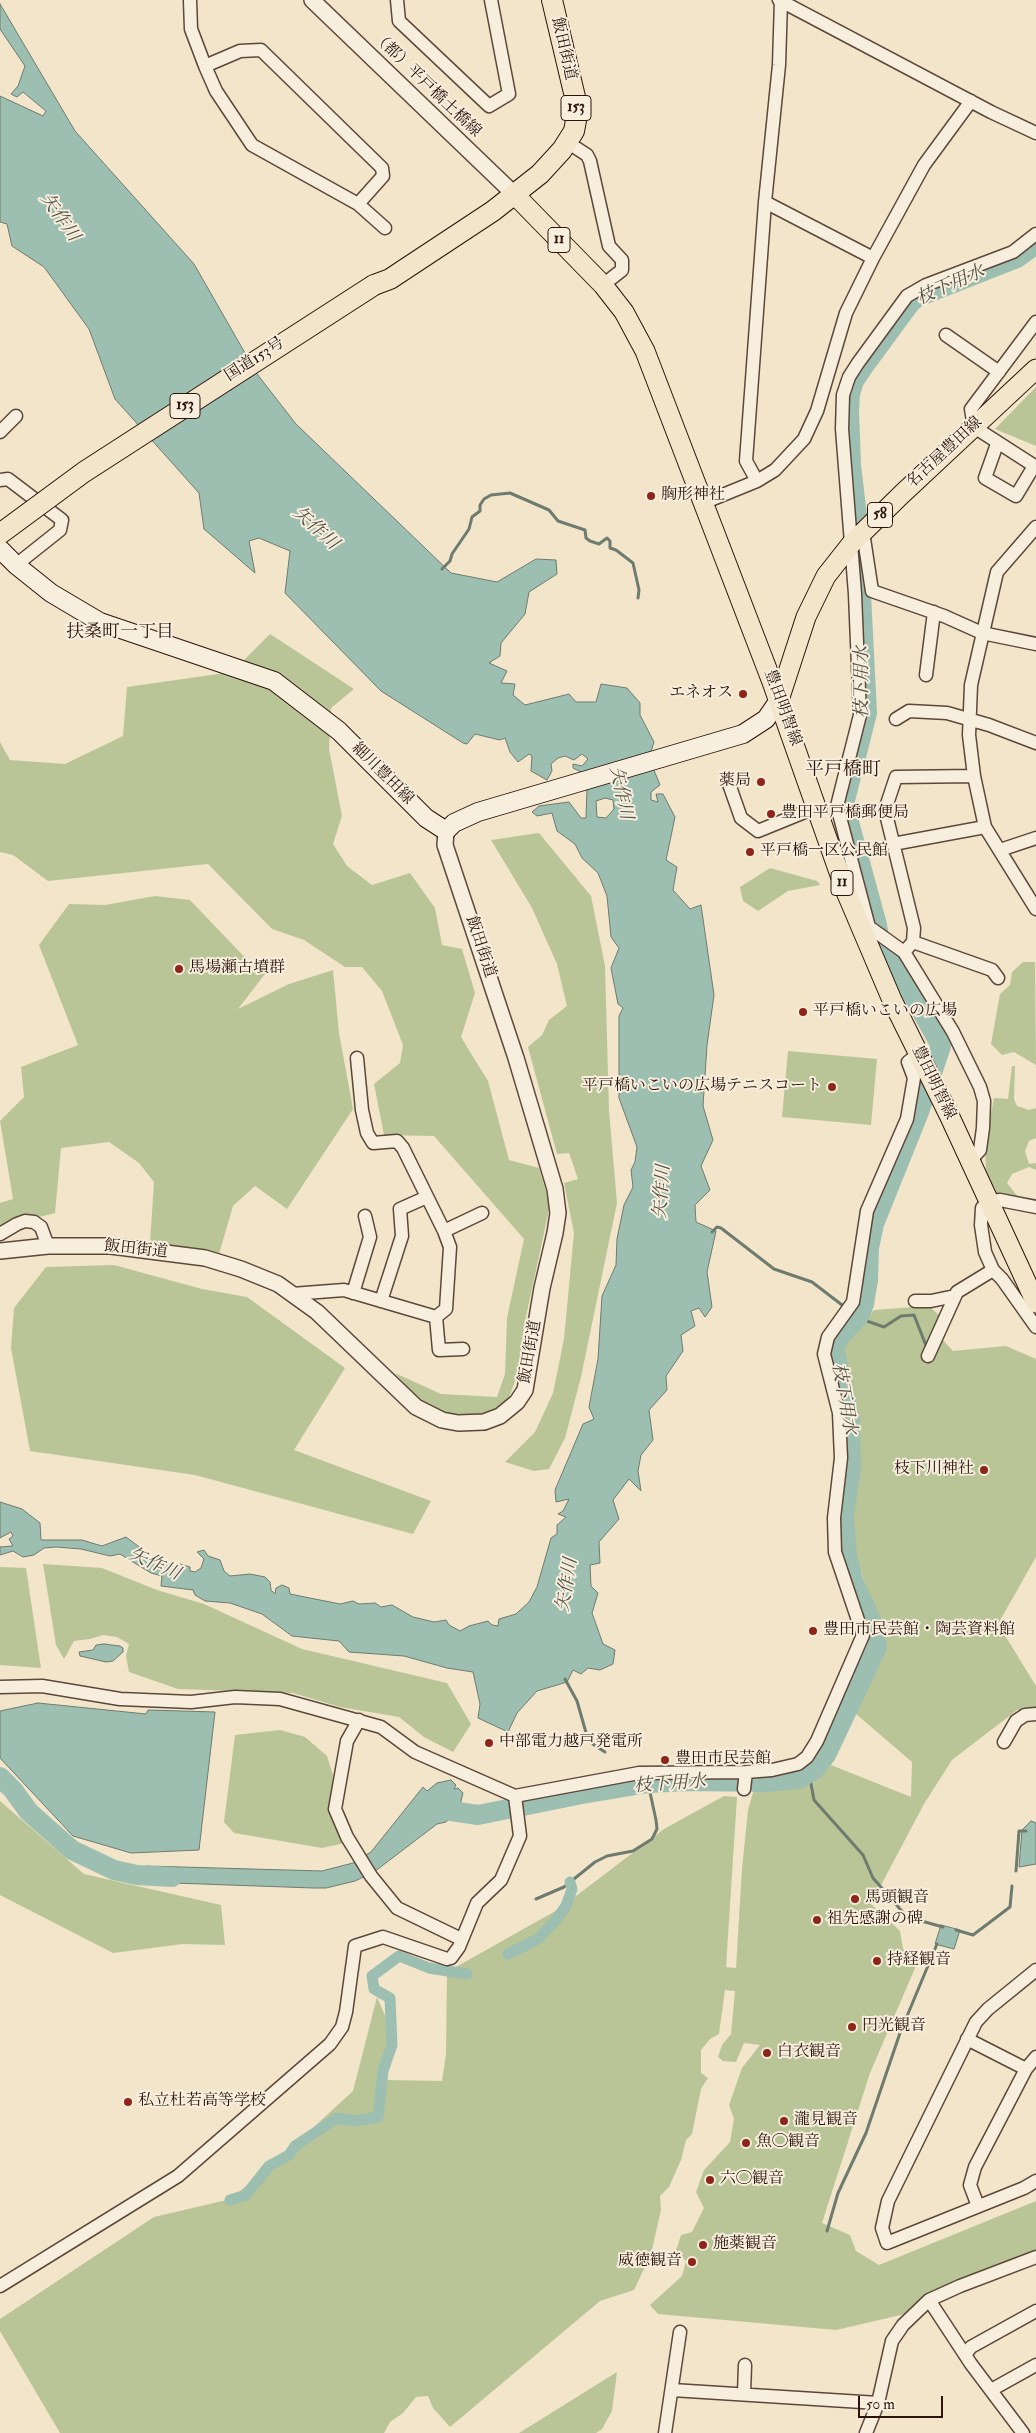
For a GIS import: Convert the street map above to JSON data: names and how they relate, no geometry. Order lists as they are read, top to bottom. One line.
{"streets":{"highway":["飯田街道","153","国道153号"],"main road":["11","名古屋豊田線","58","豊田明智線","細川豊田線"],"street":["（都）平戸橋土橋線"]},"crossings":[["飯田街道","（都）平戸橋土橋線"],["飯田街道","国道153号"],["飯田街道","豊田明智線"],["飯田街道","細川豊田線"],["（都）平戸橋土橋線","国道153号"],["（都）平戸橋土橋線","豊田明智線"],["国道153号","豊田明智線"],["名古屋豊田線","豊田明智線"]],"districts":["扶桑町一丁目","平戸橋町"],"water":["矢作川","枝下用水"],"places":["胸形神社","エネオス","薬局","豊田平戸橋郵便局","平戸橋一区公民館","馬場瀬古墳群","平戸橋いこいの広場","平戸橋いこいの広場テニスコート","枝下川神社","豊田市民芸館・陶芸資料館","中部電力越戸発電所","豊田市民芸館","馬頭観音","祖先感謝の碑","持経観音","円光観音","白衣観音","私立杜若高等学校","瀧見観音","魚◯観音","六◯観音","施薬観音","威徳観音"],"scale_bar":"50 m"}
